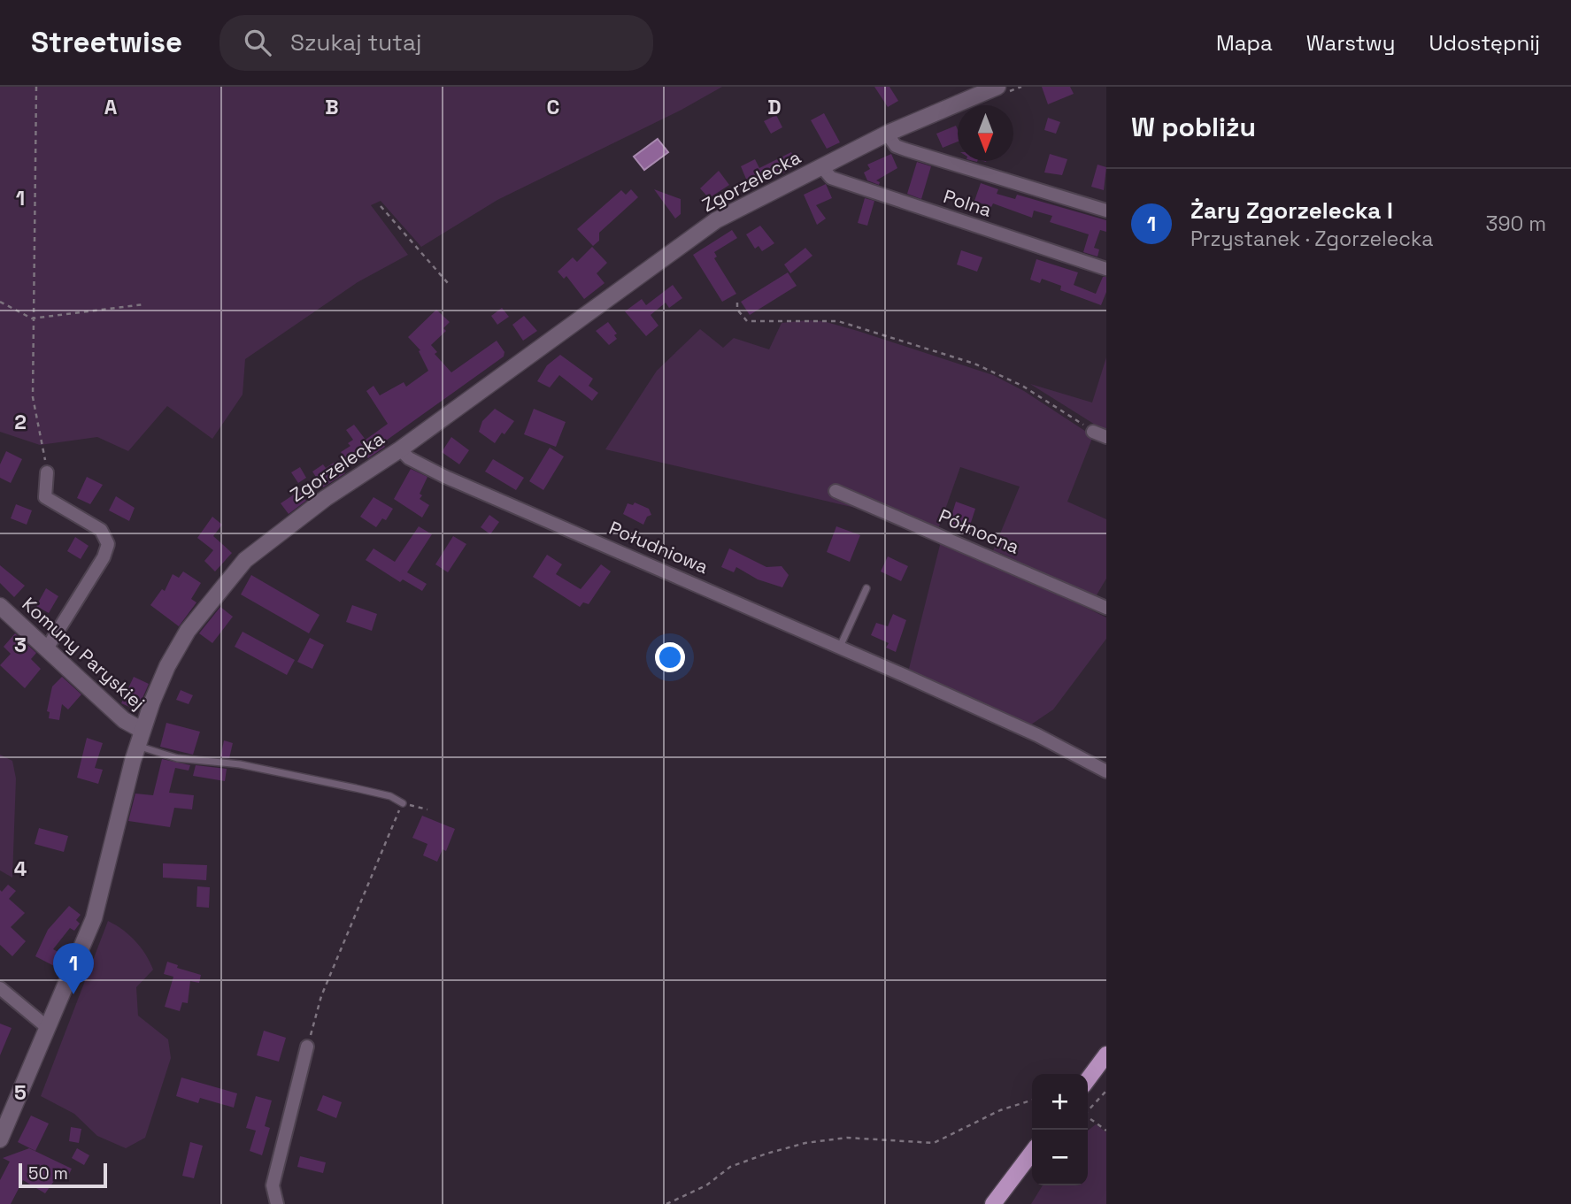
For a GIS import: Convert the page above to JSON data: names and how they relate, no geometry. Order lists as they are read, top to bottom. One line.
{"streets":{"street":["Zgorzelecka","Polna","Północna","Południowa","Komuny Paryskiej"]},"crossings":[["Zgorzelecka","Polna"],["Zgorzelecka","Południowa"],["Zgorzelecka","Komuny Paryskiej"]],"scale_bar":"50 m","north":"bottom","page":{"header":"Streetwise","search":"Szukaj tutaj","nav":["Mapa","Warstwy","Udostępnij"],"heading":"W pobliżu","list":[{"mark":"1","name":"Żary Zgorzelecka I","note":"Przystanek · Zgorzelecka","value":"390 m"}],"pins":"1","map_buttons":["+","−"],"scale":"50 m"},"grid":{"columns":["A","B","C","D"],"rows":["1","2","3","4","5"]}}
